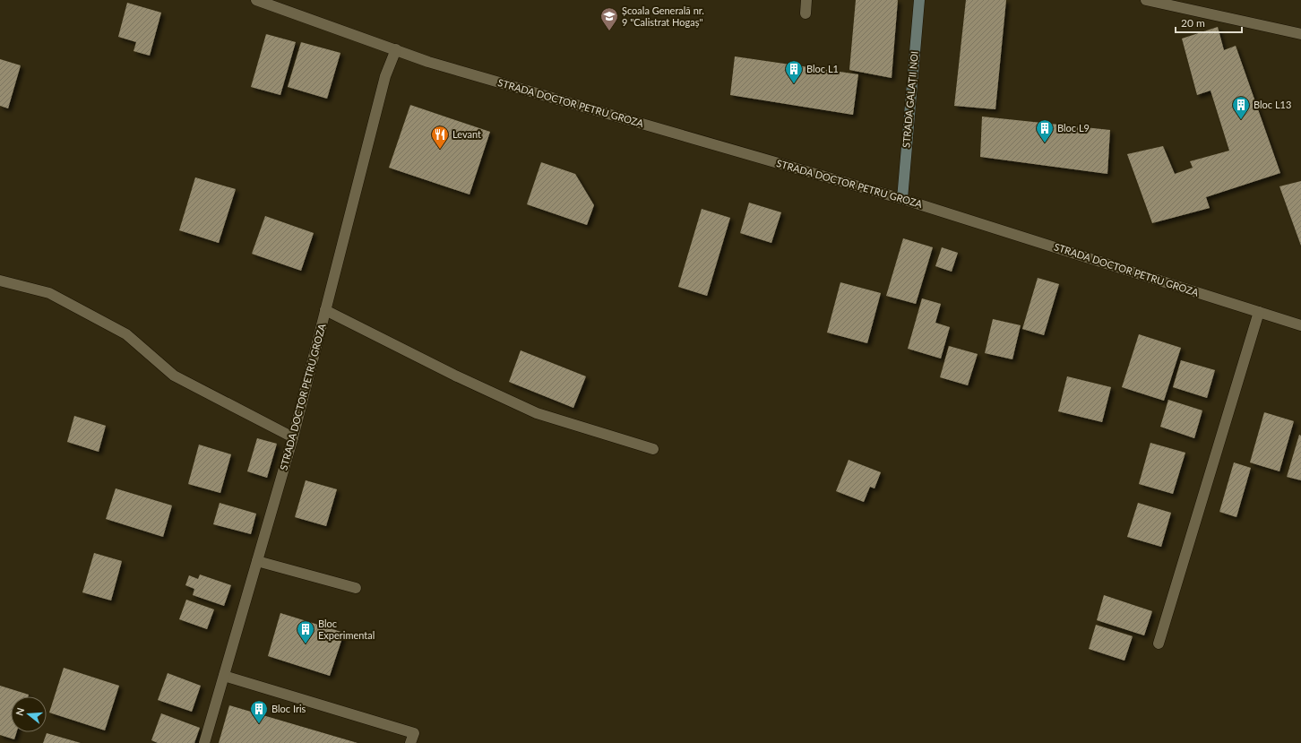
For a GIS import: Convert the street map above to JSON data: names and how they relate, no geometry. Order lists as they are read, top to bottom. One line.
{"streets":{"street":["STRADA GALAȚII NOI","STRADA DOCTOR PETRU GROZA"]},"crossings":[["STRADA GALAȚII NOI","STRADA DOCTOR PETRU GROZA"]],"places":{"school or university":["Școala Generală nr. 9 \"Calistrat Hogaș\""],"building":["Bloc L1","Bloc L13","Bloc L9","Bloc Experimental","Bloc Iris"],"restaurant":["Levant"]},"scale_bar":"20 m","north":"left"}
